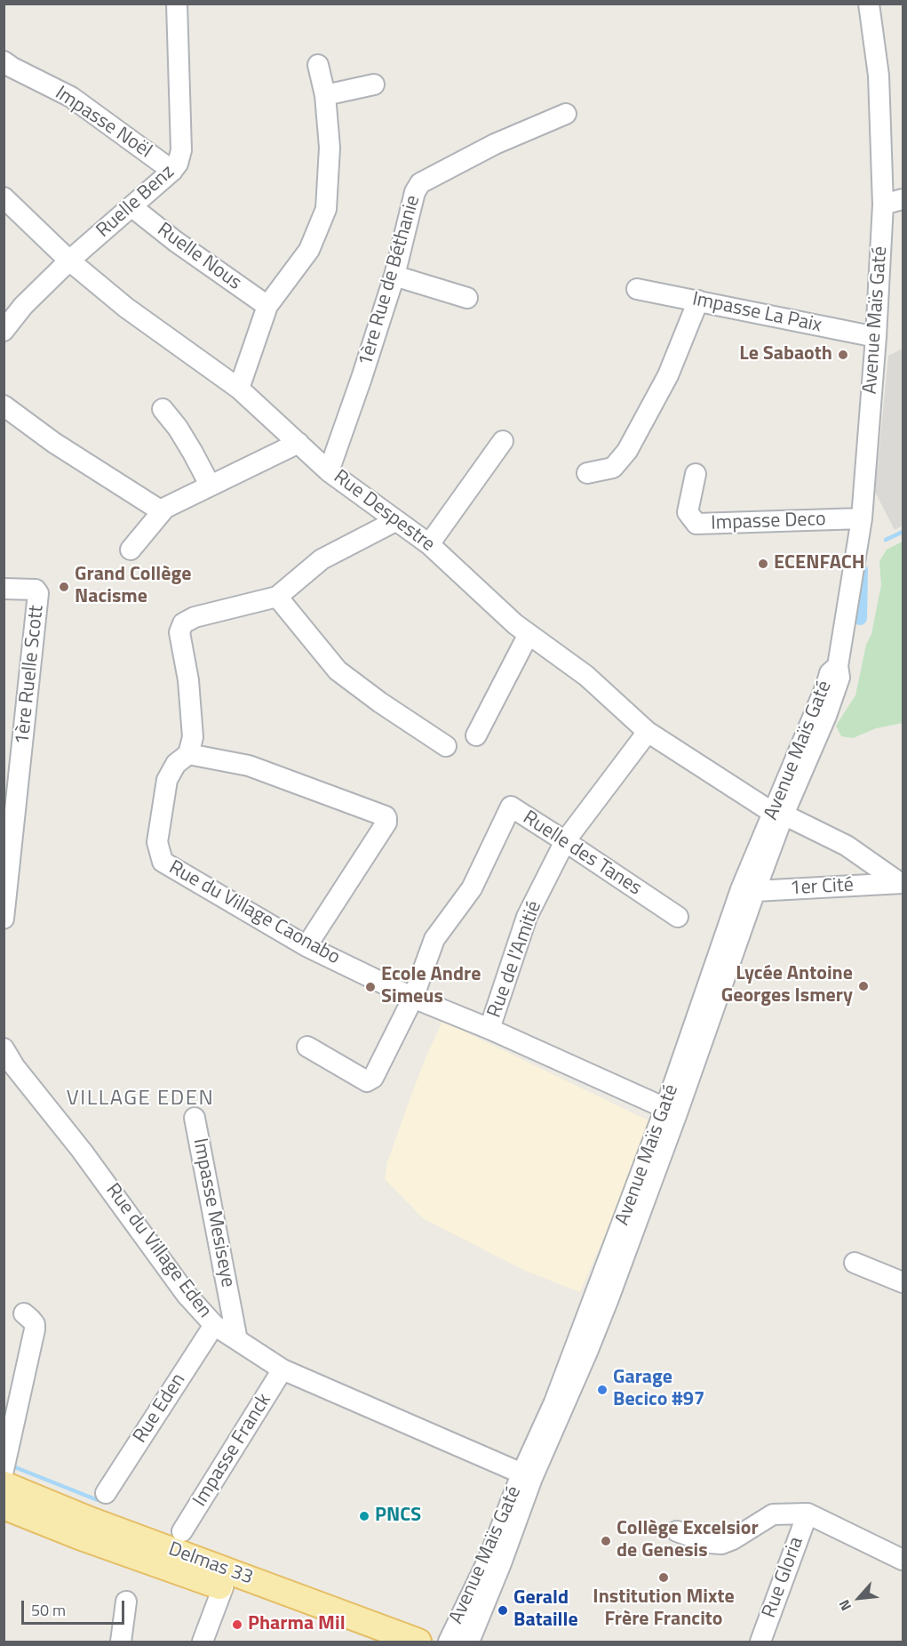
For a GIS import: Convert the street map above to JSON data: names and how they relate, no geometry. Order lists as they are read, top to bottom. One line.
{"streets":{"main road":["Delmas 33"],"street":["Impasse Noël","Ruelle Benz","Ruelle Nous","1ère Rue de Béthanie","Impasse La Paix","Avenue Maïs Gaté","Rue Despestre","Impasse Deco","1ère Ruelle Scott","Ruelle des Tanes","1er Cité","Rue du Village Caonabo","Rue de l'Amitié","Impasse Mesiseye","Rue du Village Eden","Rue Eden","Impasse Franck","Rue Gloria"]},"crossings":[["Impasse Noël","Ruelle Benz"],["Ruelle Benz","Ruelle Nous"],["Ruelle Benz","Rue Despestre"],["1ère Rue de Béthanie","Rue Despestre"],["Impasse La Paix","Avenue Maïs Gaté"],["Avenue Maïs Gaté","Rue Despestre"],["Avenue Maïs Gaté","Impasse Deco"],["Avenue Maïs Gaté","1er Cité"],["Avenue Maïs Gaté","Rue du Village Caonabo"],["Avenue Maïs Gaté","Rue du Village Eden"],["Rue Despestre","1er Cité"],["Rue Despestre","Rue de l'Amitié"],["Ruelle des Tanes","Rue du Village Caonabo"],["Ruelle des Tanes","Rue de l'Amitié"],["Rue du Village Caonabo","Rue de l'Amitié"],["Impasse Mesiseye","Rue du Village Eden"],["Rue du Village Eden","Rue Eden"],["Rue du Village Eden","Impasse Franck"]],"districts":["VILLAGE EDEN"],"places":["Le Sabaoth","ECENFACH","Grand Collège Nacisme","Lycée Antoine Georges Ismery","Ecole Andre Simeus","Garage Becico #97","PNCS","Collège Excelsior de Genesis","Institution Mixte Frère Francito","Gerald Bataille","Pharma Mil"],"scale_bar":"50 m","north":"bottom left"}
